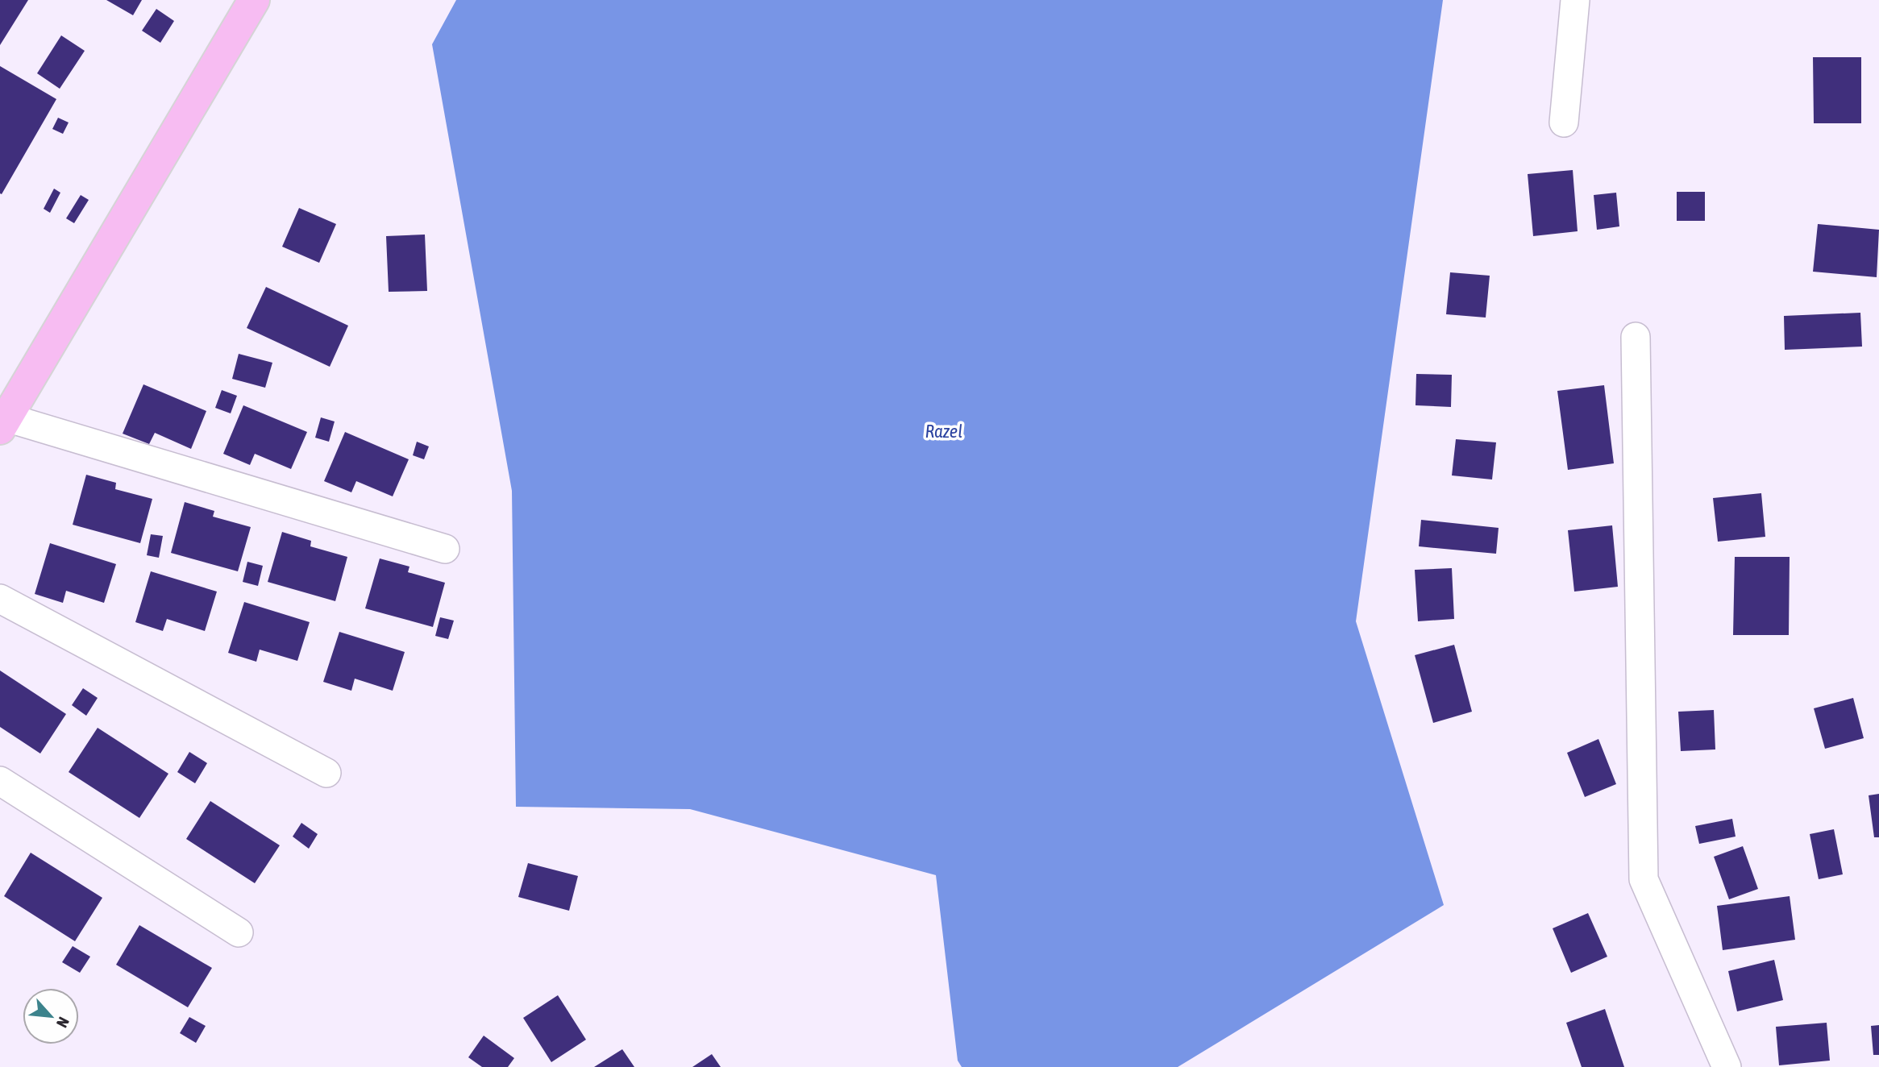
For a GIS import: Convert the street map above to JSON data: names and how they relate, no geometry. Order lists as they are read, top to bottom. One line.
{"water":["Razel"],"north":"bottom right"}
